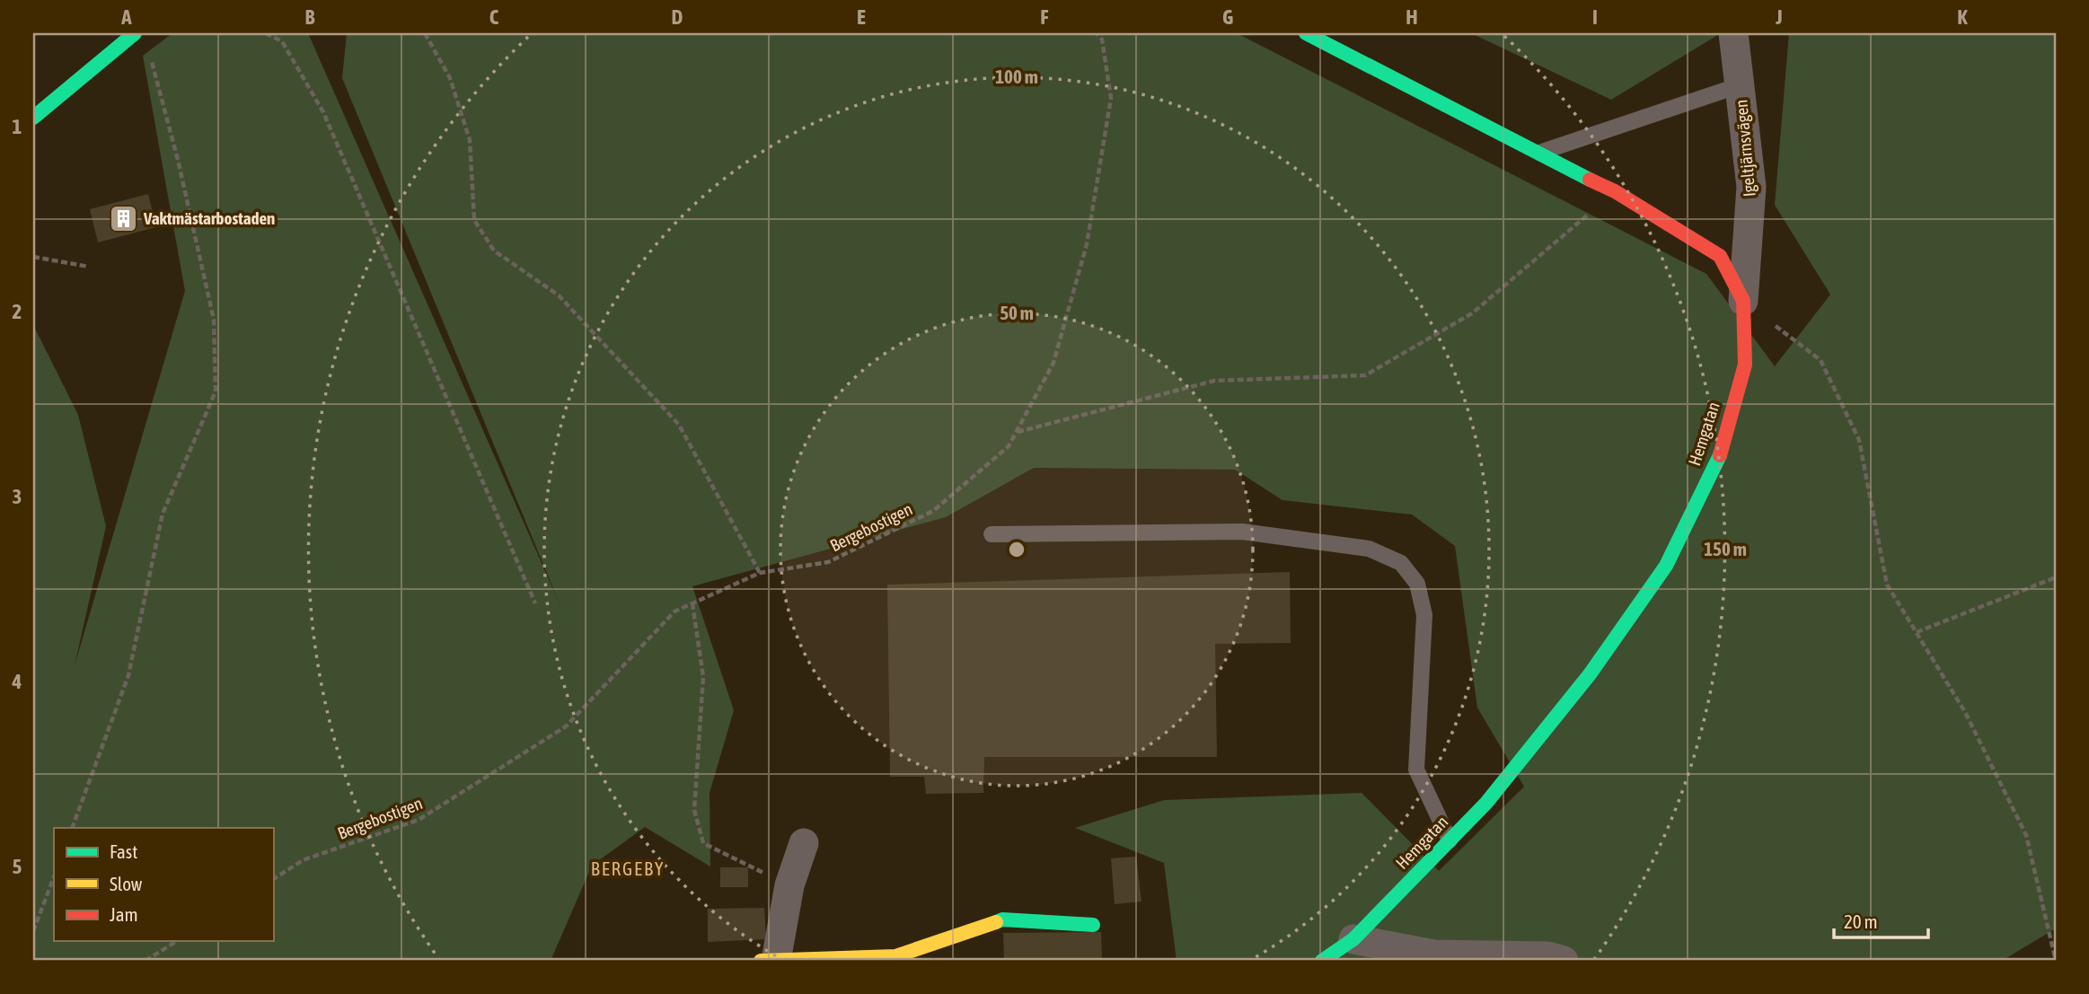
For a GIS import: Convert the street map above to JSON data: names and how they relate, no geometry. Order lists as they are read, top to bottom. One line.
{"streets":{"street":["Igeltjärnsvägen","Hemgatan"],"path":["Bergebostigen"]},"crossings":[["Igeltjärnsvägen","Hemgatan"]],"districts":["BERGEBY"],"places":{"building":["Vaktmästarbostaden"]},"legend":["Fast","Slow","Jam"],"scale_bar":"20 m","grid":{"columns":["A","B","C","D","E","F","G","H","I","J","K"],"rows":["1","2","3","4","5"]},"rings":["100 m","50 m","150 m"]}
